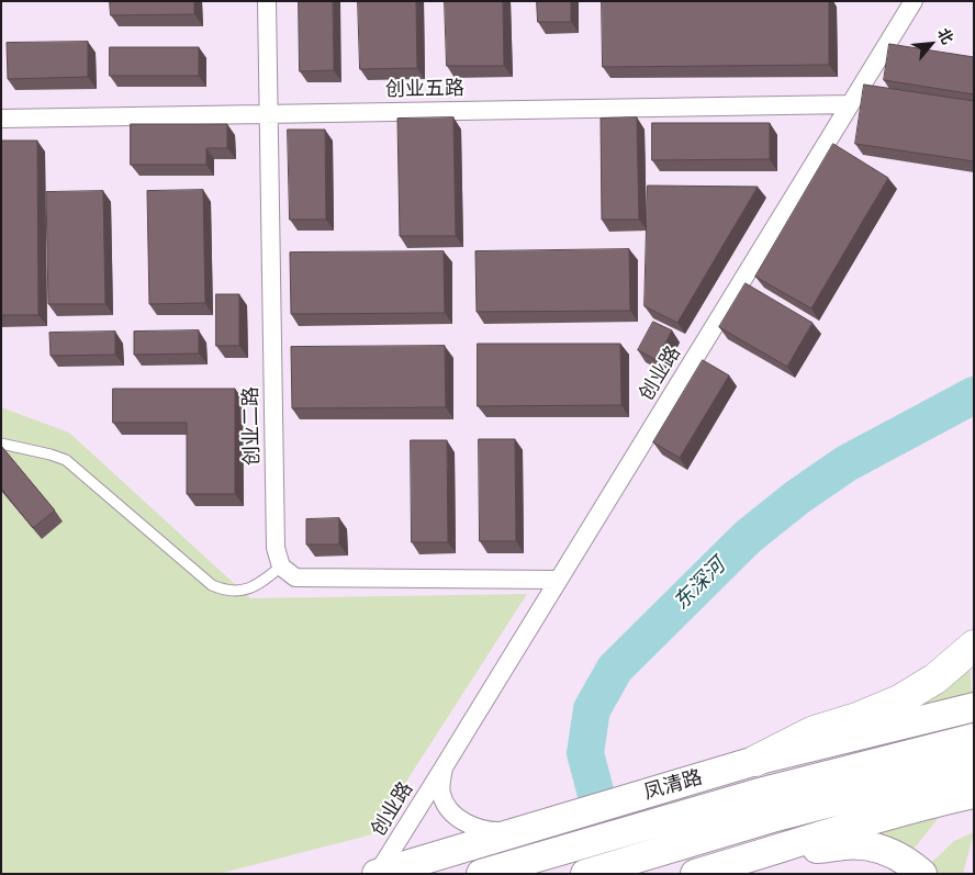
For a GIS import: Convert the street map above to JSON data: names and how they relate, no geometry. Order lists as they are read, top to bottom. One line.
{"streets":{"main road":["凤清路"],"street":["创业五路","创业路","创业二路"]},"crossings":[["创业五路","创业路"],["创业五路","创业二路"],["创业路","凤清路"]],"water":["东深河"],"north":"top right"}
